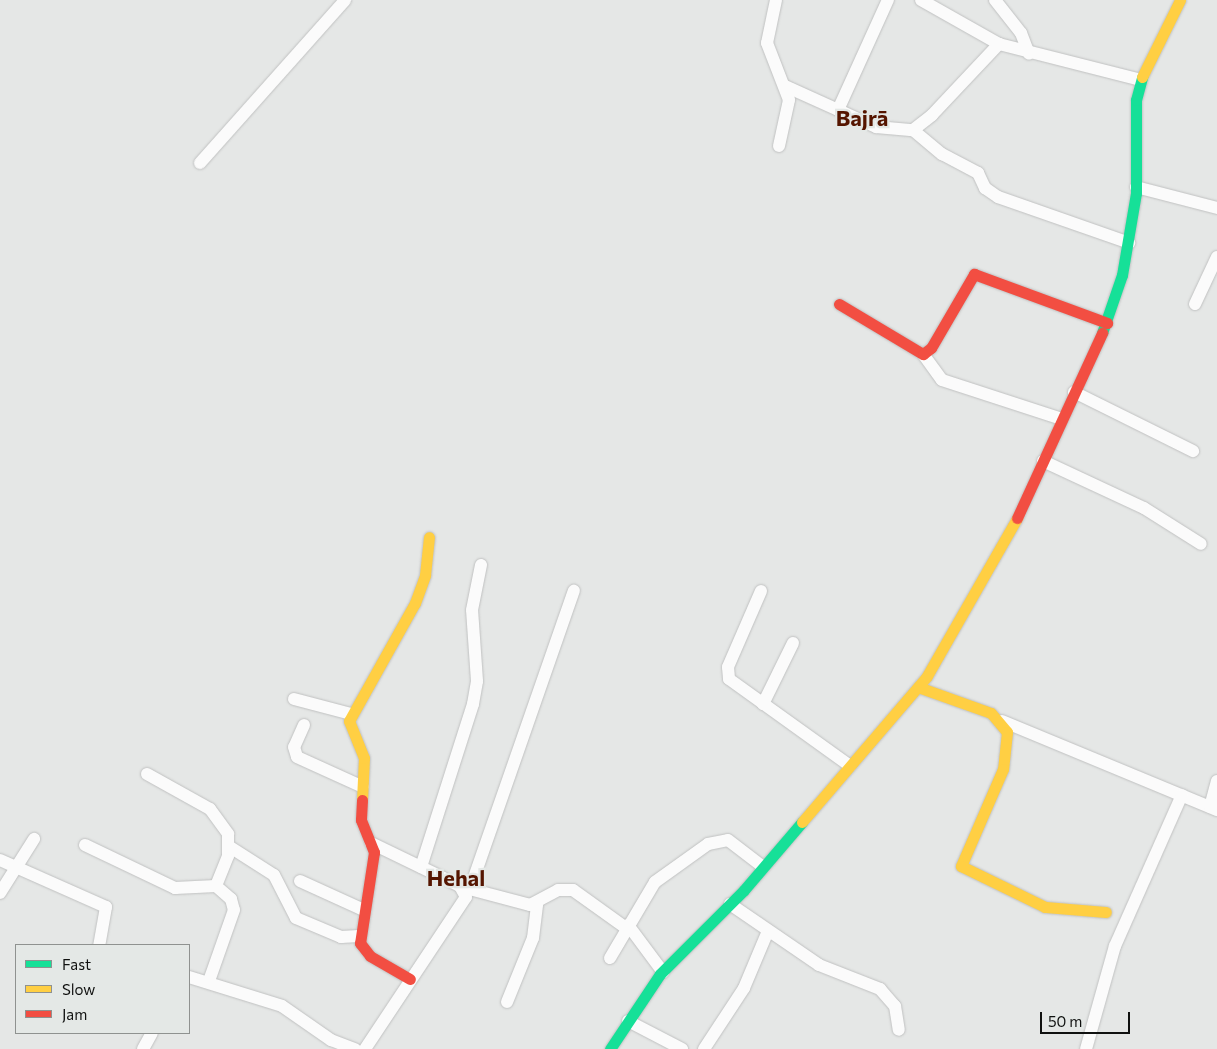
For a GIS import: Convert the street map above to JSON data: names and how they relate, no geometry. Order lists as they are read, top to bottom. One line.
{"districts":["Bajrā","Hehal"],"legend":["Fast","Slow","Jam"],"scale_bar":"50 m"}
